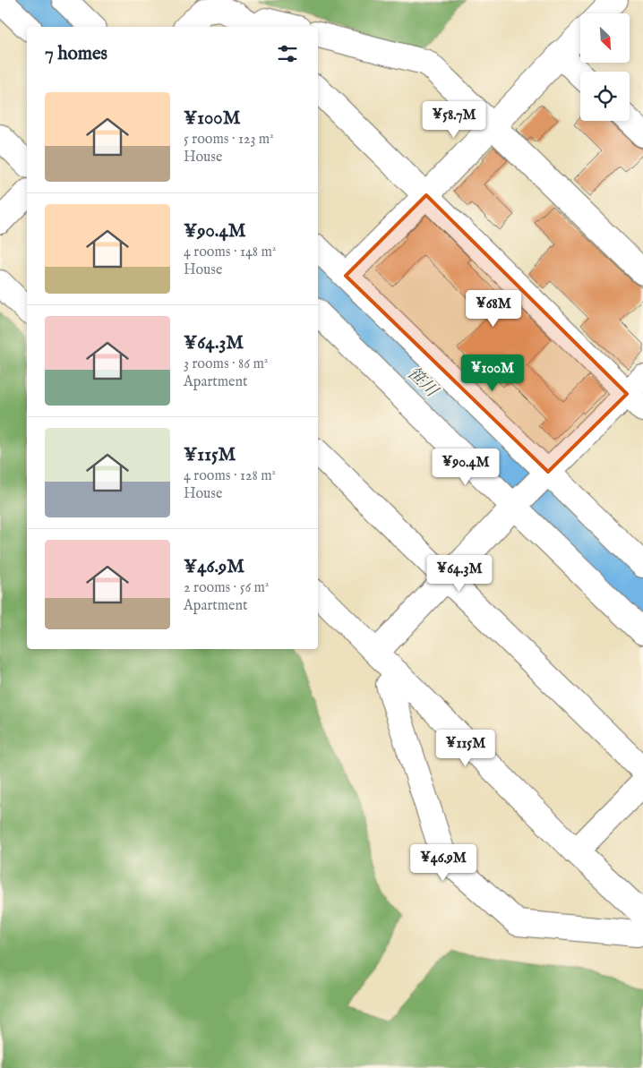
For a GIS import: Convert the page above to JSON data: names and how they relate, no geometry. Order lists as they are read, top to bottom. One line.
{"water":["笹川"],"north":"bottom right","page":{"heading":"7 homes","list":[{"name":"¥100M","note":"5 rooms · 123 m² · House"},{"name":"¥90.4M","note":"4 rooms · 148 m² · House"},{"name":"¥64.3M","note":"3 rooms · 86 m² · Apartment"},{"name":"¥115M","note":"4 rooms · 128 m² · House"},{"name":"¥46.9M","note":"2 rooms · 56 m² · Apartment"}],"price":["¥58.7M","¥68M","¥100M","¥90.4M","¥64.3M","¥115M","¥46.9M"]}}
